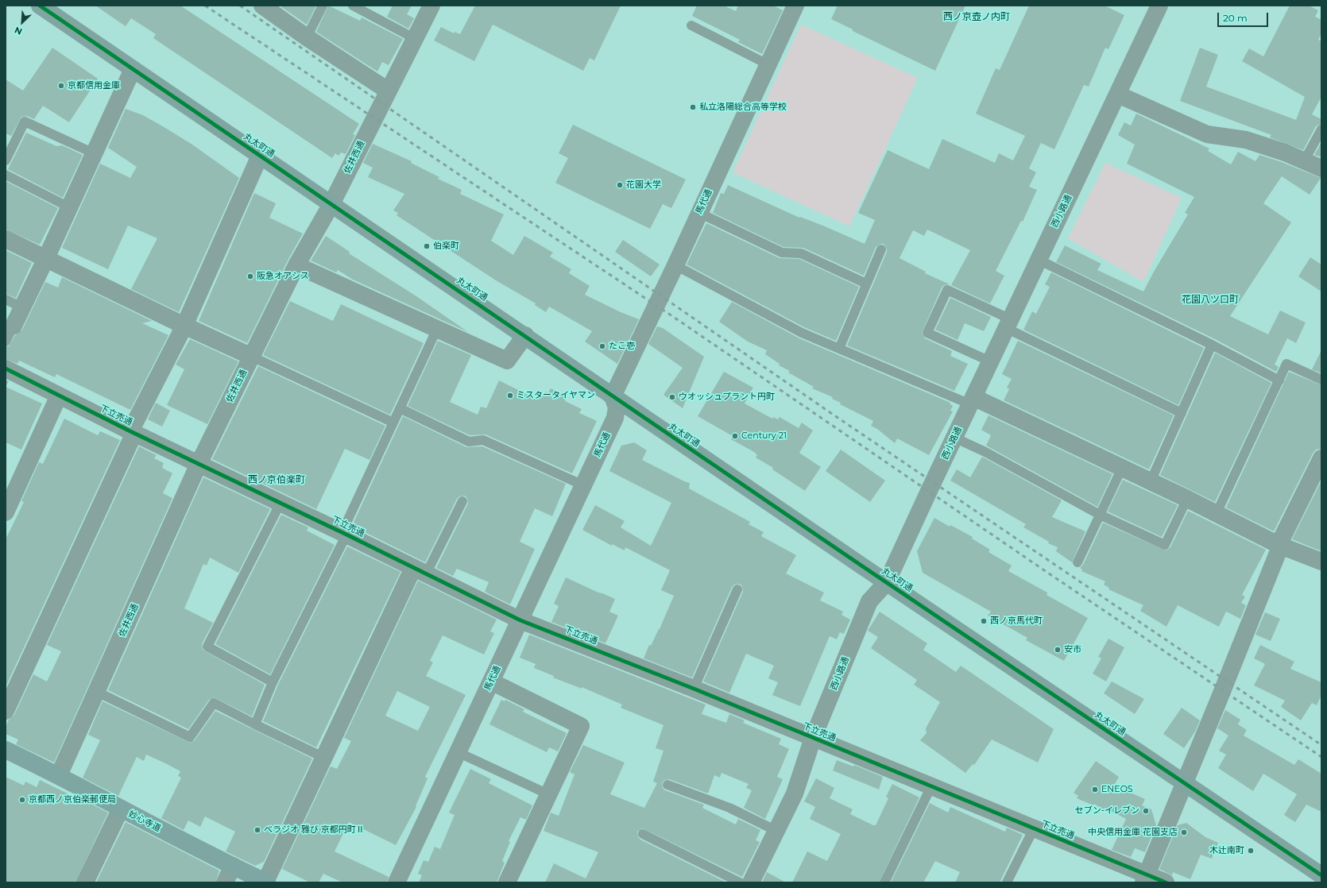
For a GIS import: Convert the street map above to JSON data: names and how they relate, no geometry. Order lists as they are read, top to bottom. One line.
{"streets":{"main road":["丸太町通","妙心寺道"],"street":["佐井西通","馬代通","西小路通","下立売通"]},"crossings":[["丸太町通","佐井西通"],["丸太町通","馬代通"],["丸太町通","西小路通"],["佐井西通","下立売通"],["佐井西通","妙心寺道"],["馬代通","下立売通"],["西小路通","下立売通"]],"districts":["西ノ京壺ノ内町","花園八ツ口町","西ノ京伯楽町"],"places":["京都信用金庫","私立洛陽総合高等学校","花園大学","伯楽町","阪急オアシス","たこ壱","ミスタータイヤマン","ウオッシュプラント円町","Century 21","西ノ京馬代町","安市","ENEOS","京都西ノ京伯楽郵便局","セブン-イレブン","べラジオ 雅び 京都円町Ⅱ","中央信用金庫 花園支店","木辻南町"],"scale_bar":"20 m","north":"bottom left"}
